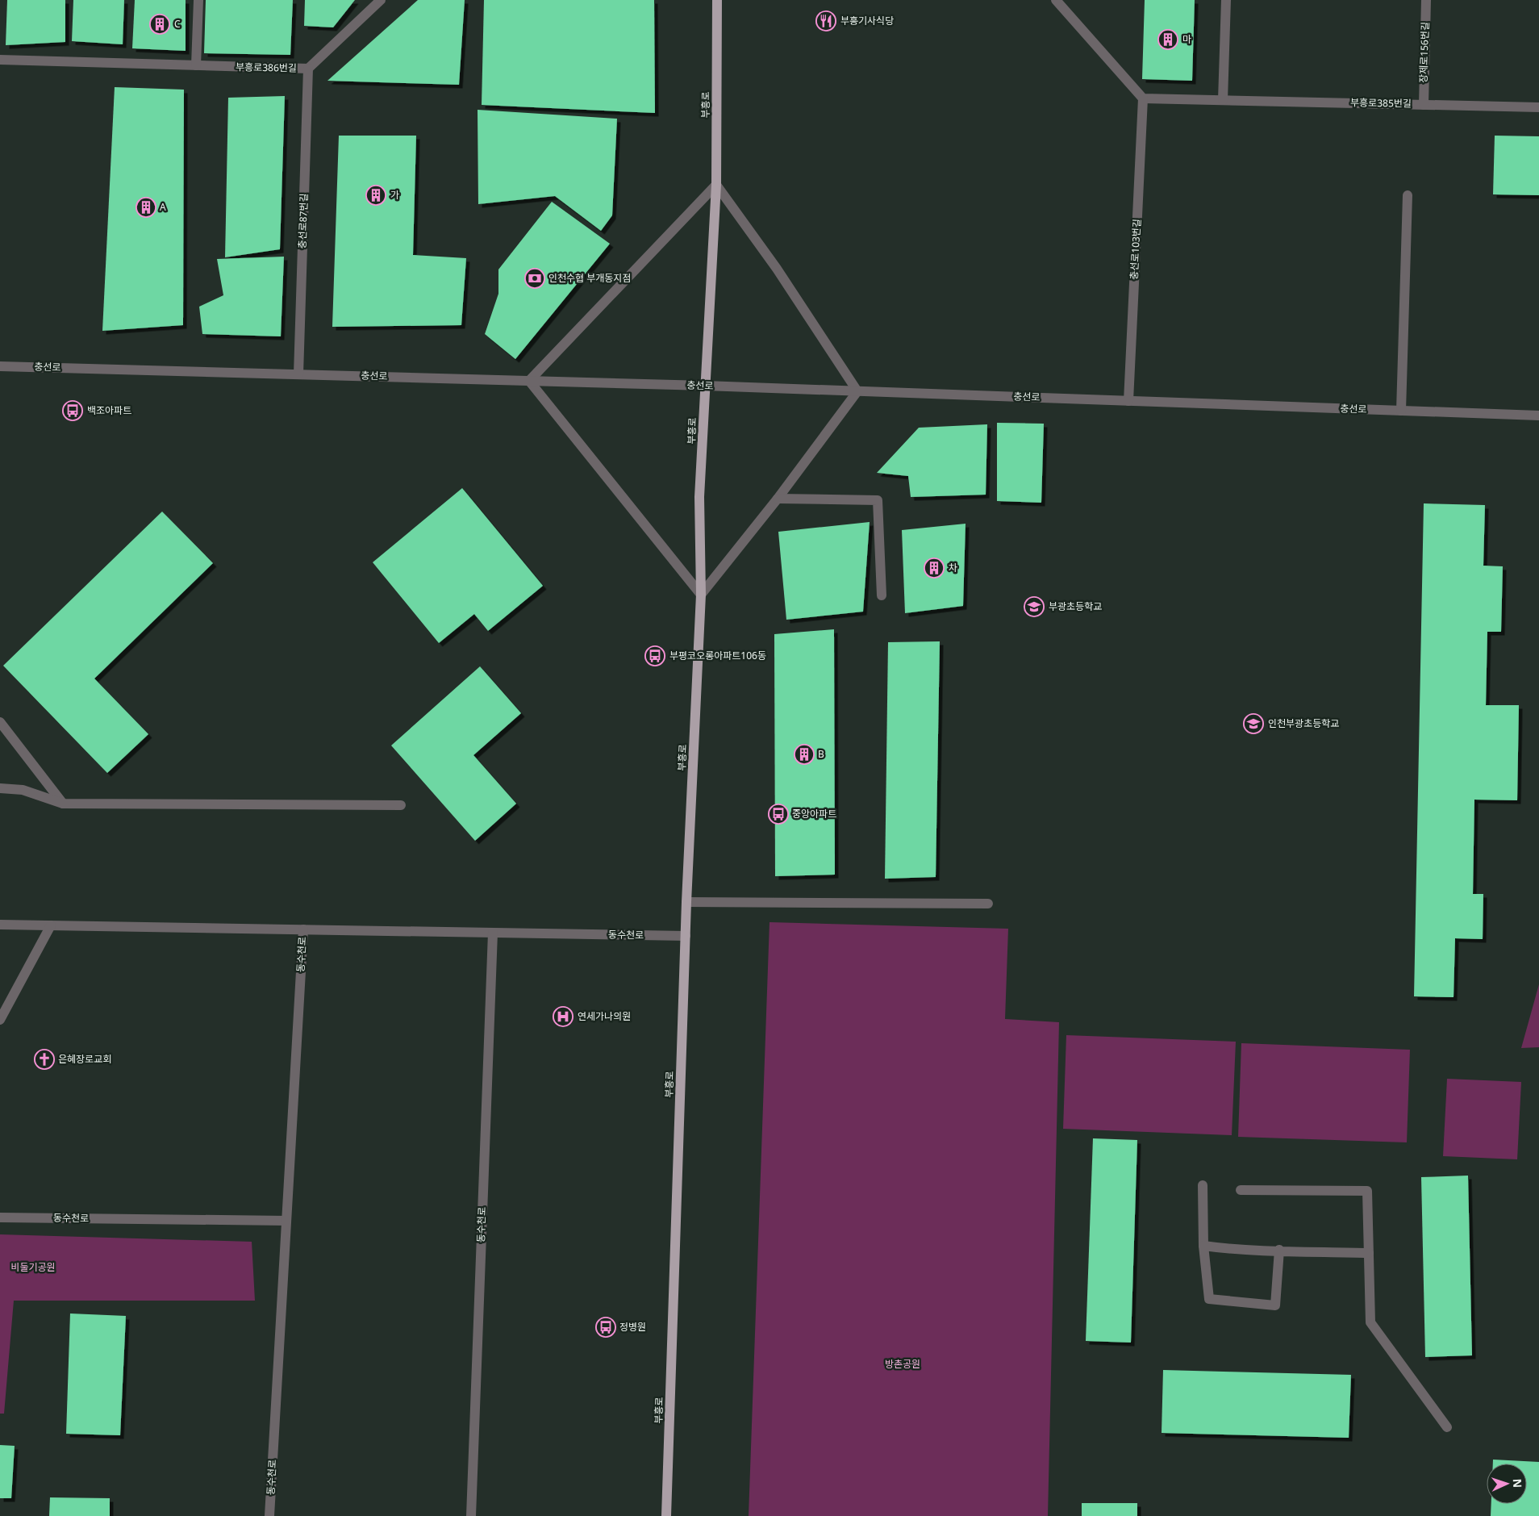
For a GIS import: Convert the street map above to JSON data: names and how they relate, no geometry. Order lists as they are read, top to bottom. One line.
{"streets":{"main road":["부흥로"],"street":["장제로156번길","부흥로386번길","부흥로385번길","충선로87번길","충선로103번길","충선로","동수천로"]},"crossings":[["장제로156번길","부흥로385번길"],["부흥로386번길","충선로87번길"],["부흥로385번길","충선로103번길"],["부흥로","충선로"],["부흥로","동수천로"],["충선로87번길","충선로"],["충선로103번길","충선로"]],"parks":["비둘기공원","방촌공원"],"places":{"restaurant":["부흥기사식당"],"building":["C","마","가","A","차","B"],"bank":["인천수협 부개동지점"],"bus stop":["백조아파트","부평코오롱아파트106동","중앙아파트","정병원"],"school or university":["부광초등학교","인천부광초등학교"],"hospital":["연세가나의원"],"church":["은혜장로교회"]},"north":"right"}
